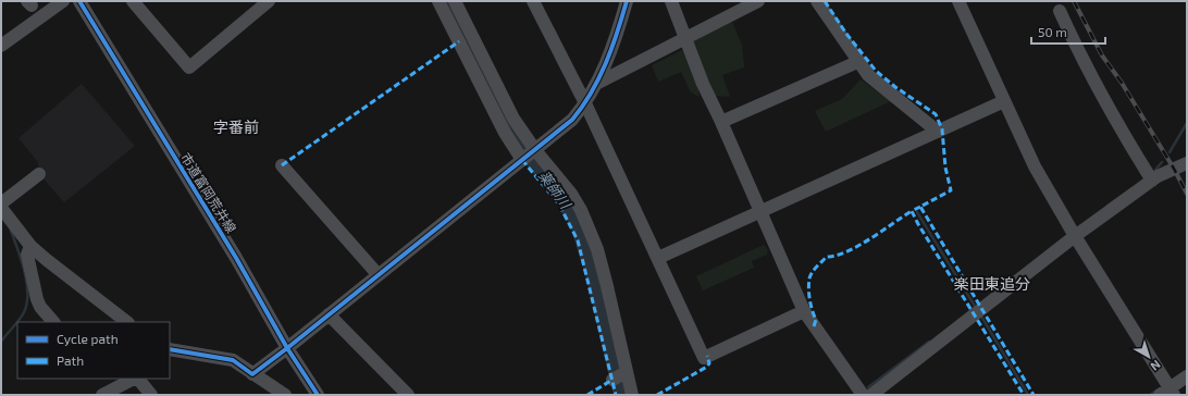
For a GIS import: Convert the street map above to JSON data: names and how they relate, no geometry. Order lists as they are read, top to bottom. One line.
{"streets":{"street":["市道富岡荒井線"]},"districts":["字番前","楽田東追分"],"water":["薬師川"],"legend":["Cycle path","Path"],"scale_bar":"50 m","north":"bottom right"}
